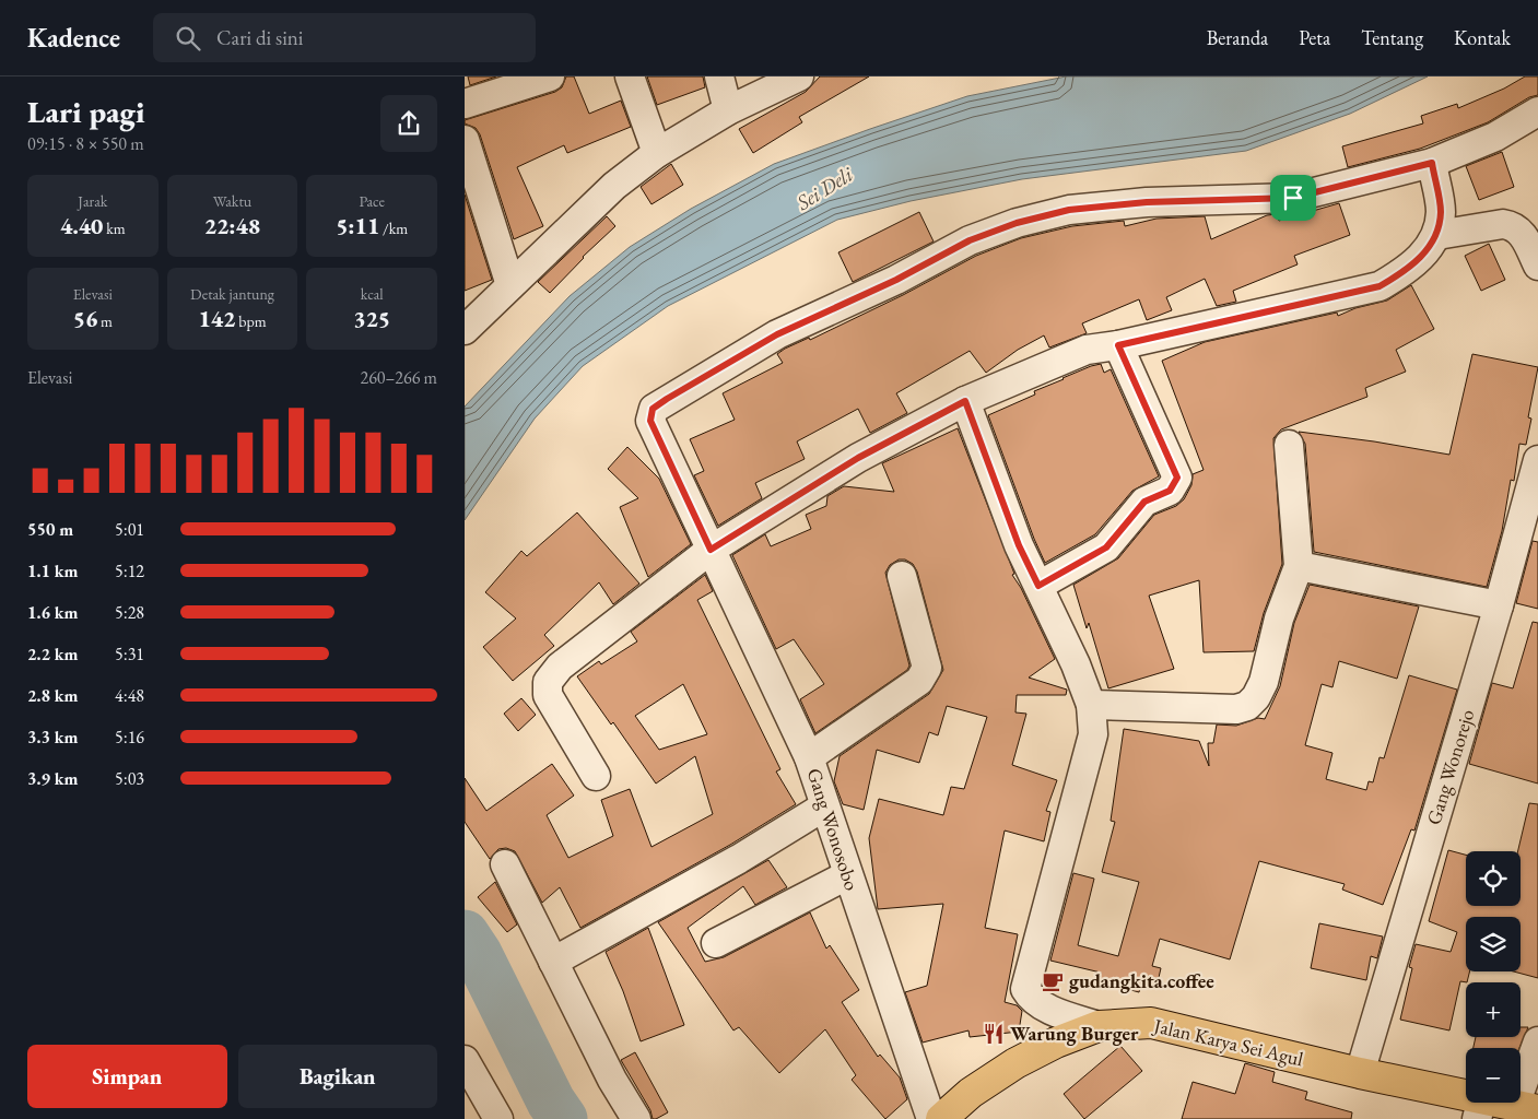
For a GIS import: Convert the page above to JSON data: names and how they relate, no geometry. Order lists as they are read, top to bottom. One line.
{"streets":{"main road":["Jalan Karya Sei Agul"],"street":["Gang Wonorejo","Gang Wonosobo"]},"crossings":[["Gang Wonorejo","Jalan Karya Sei Agul"]],"water":["Sei Deli"],"places":{"cafe":["gudangkita.coffee"],"restaurant":["Warung Burger"]},"page":{"header":"Kadence","search":"Cari di sini","nav":["Beranda","Peta","Tentang","Kontak"],"heading":["Lari pagi","09:15 · 8 × 550 m"],"stats":[["Jarak","4.40 km"],["Waktu","22:48"],["Pace","5:11 /km"],["Elevasi","56 m"],["Detak jantung","142 bpm"],["kcal","325"]],"chart":["Elevasi","260–266 m"],"list":[{"name":"550 m","note":"5:01"},{"name":"1.1 km","note":"5:12"},{"name":"1.6 km","note":"5:28"},{"name":"2.2 km","note":"5:31"},{"name":"2.8 km","note":"4:48"},{"name":"3.3 km","note":"5:16"},{"name":"3.9 km","note":"5:03"}],"map_buttons":["+","−"],"buttons":["Simpan","Bagikan"]}}
